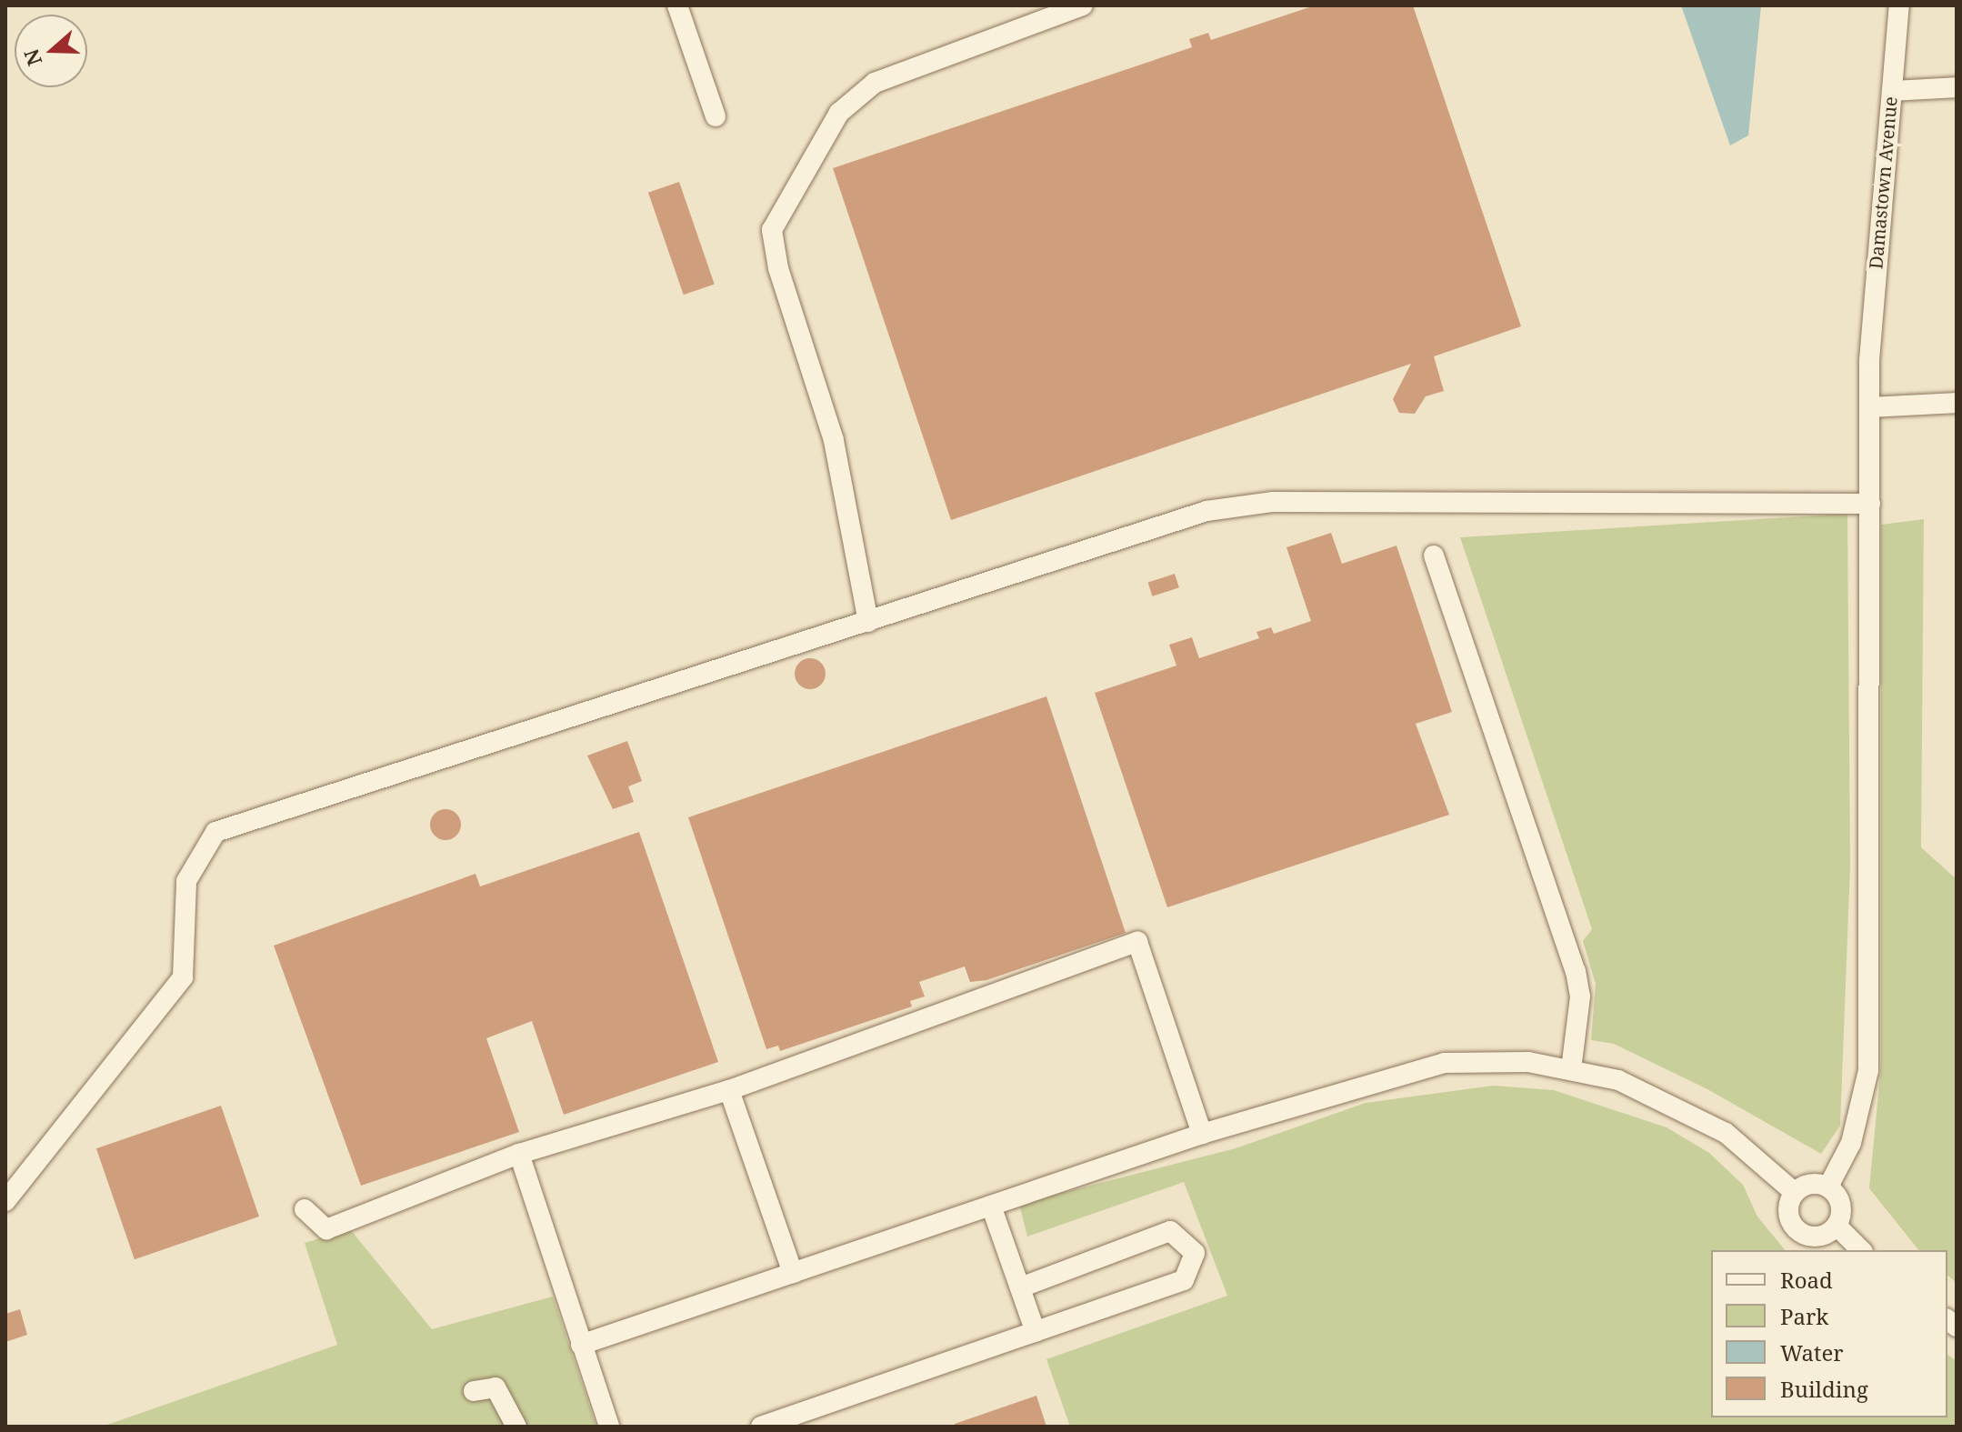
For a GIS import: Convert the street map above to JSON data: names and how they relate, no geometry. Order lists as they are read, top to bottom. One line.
{"streets":{"street":["Damastown Avenue"]},"legend":["Road","Park","Water","Building"],"north":"left"}
